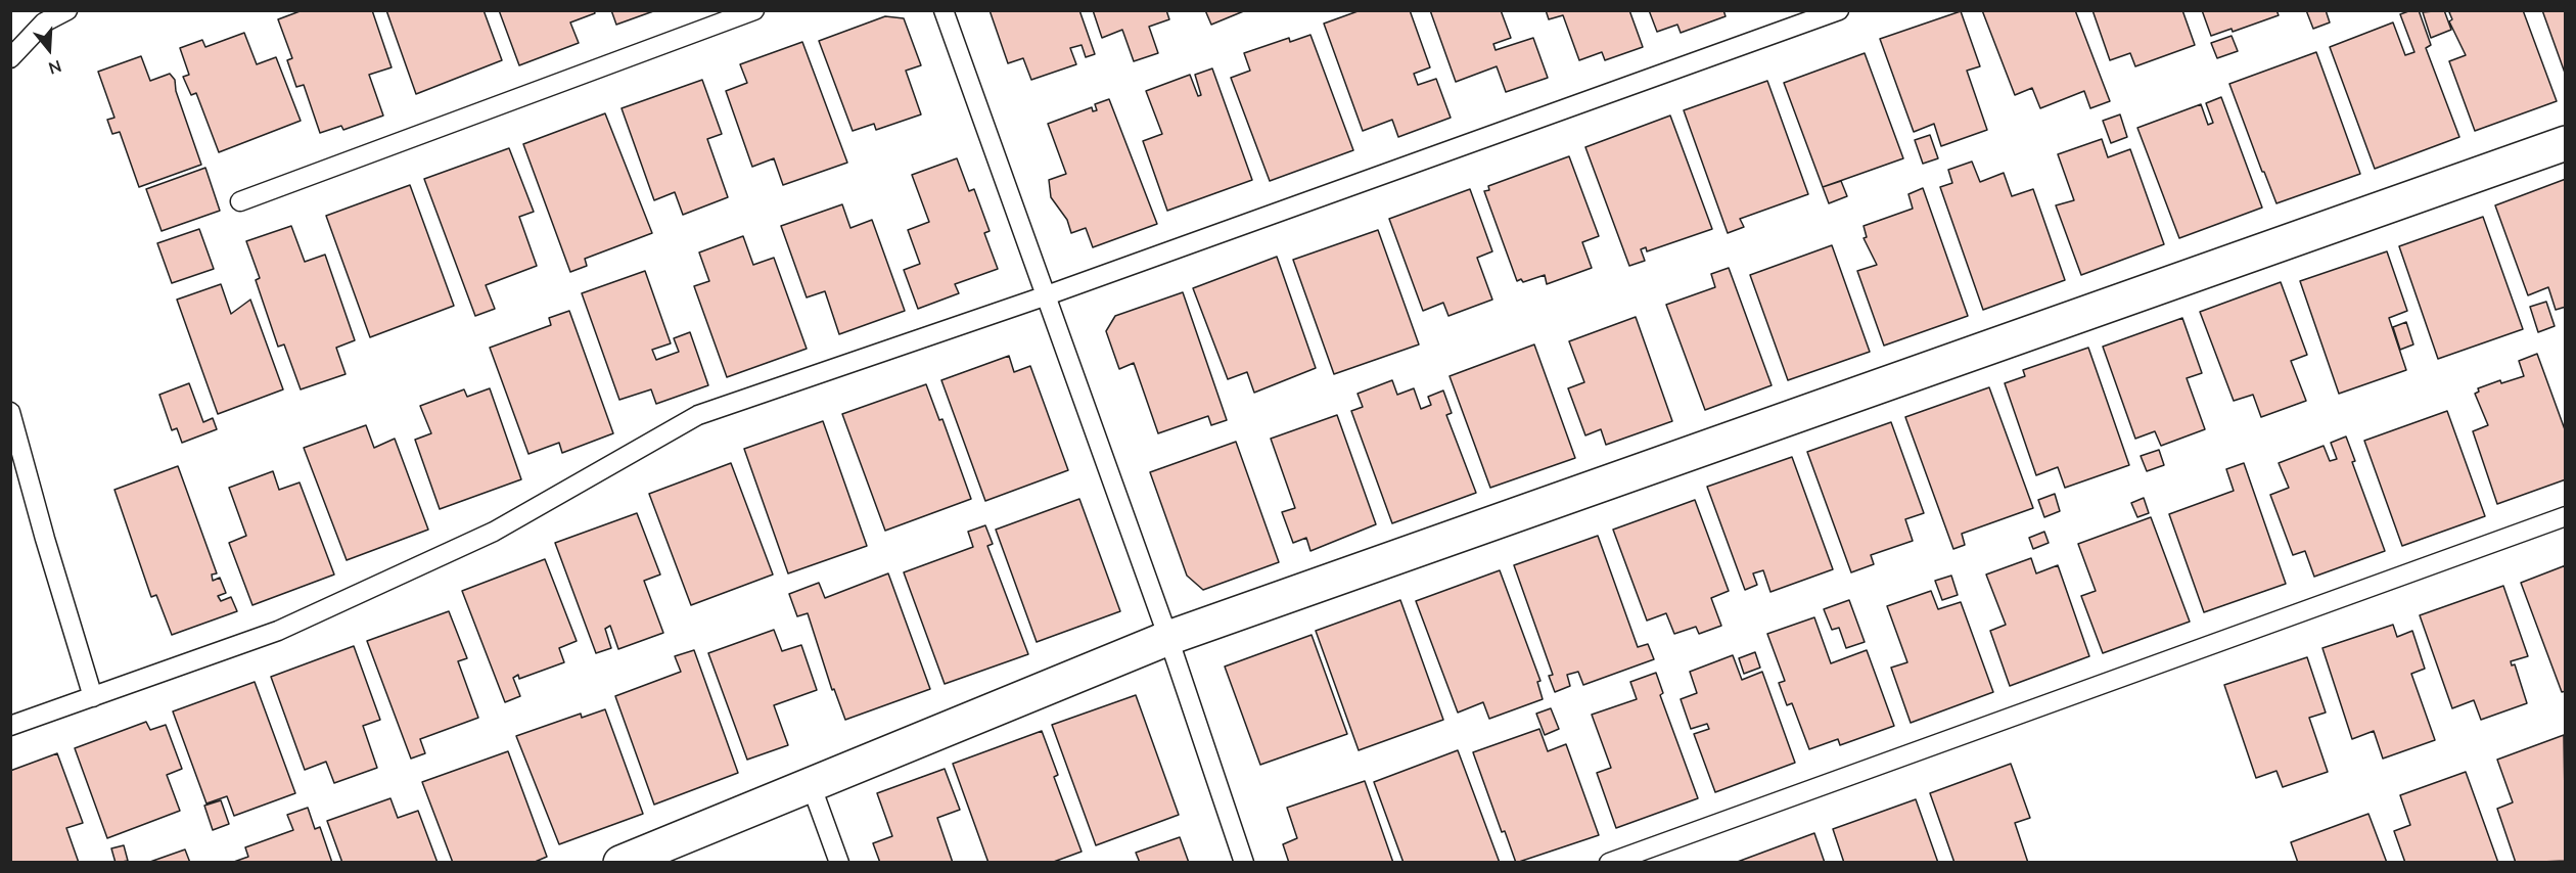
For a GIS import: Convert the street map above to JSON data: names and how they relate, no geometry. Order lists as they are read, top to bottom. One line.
{"north":"bottom"}
